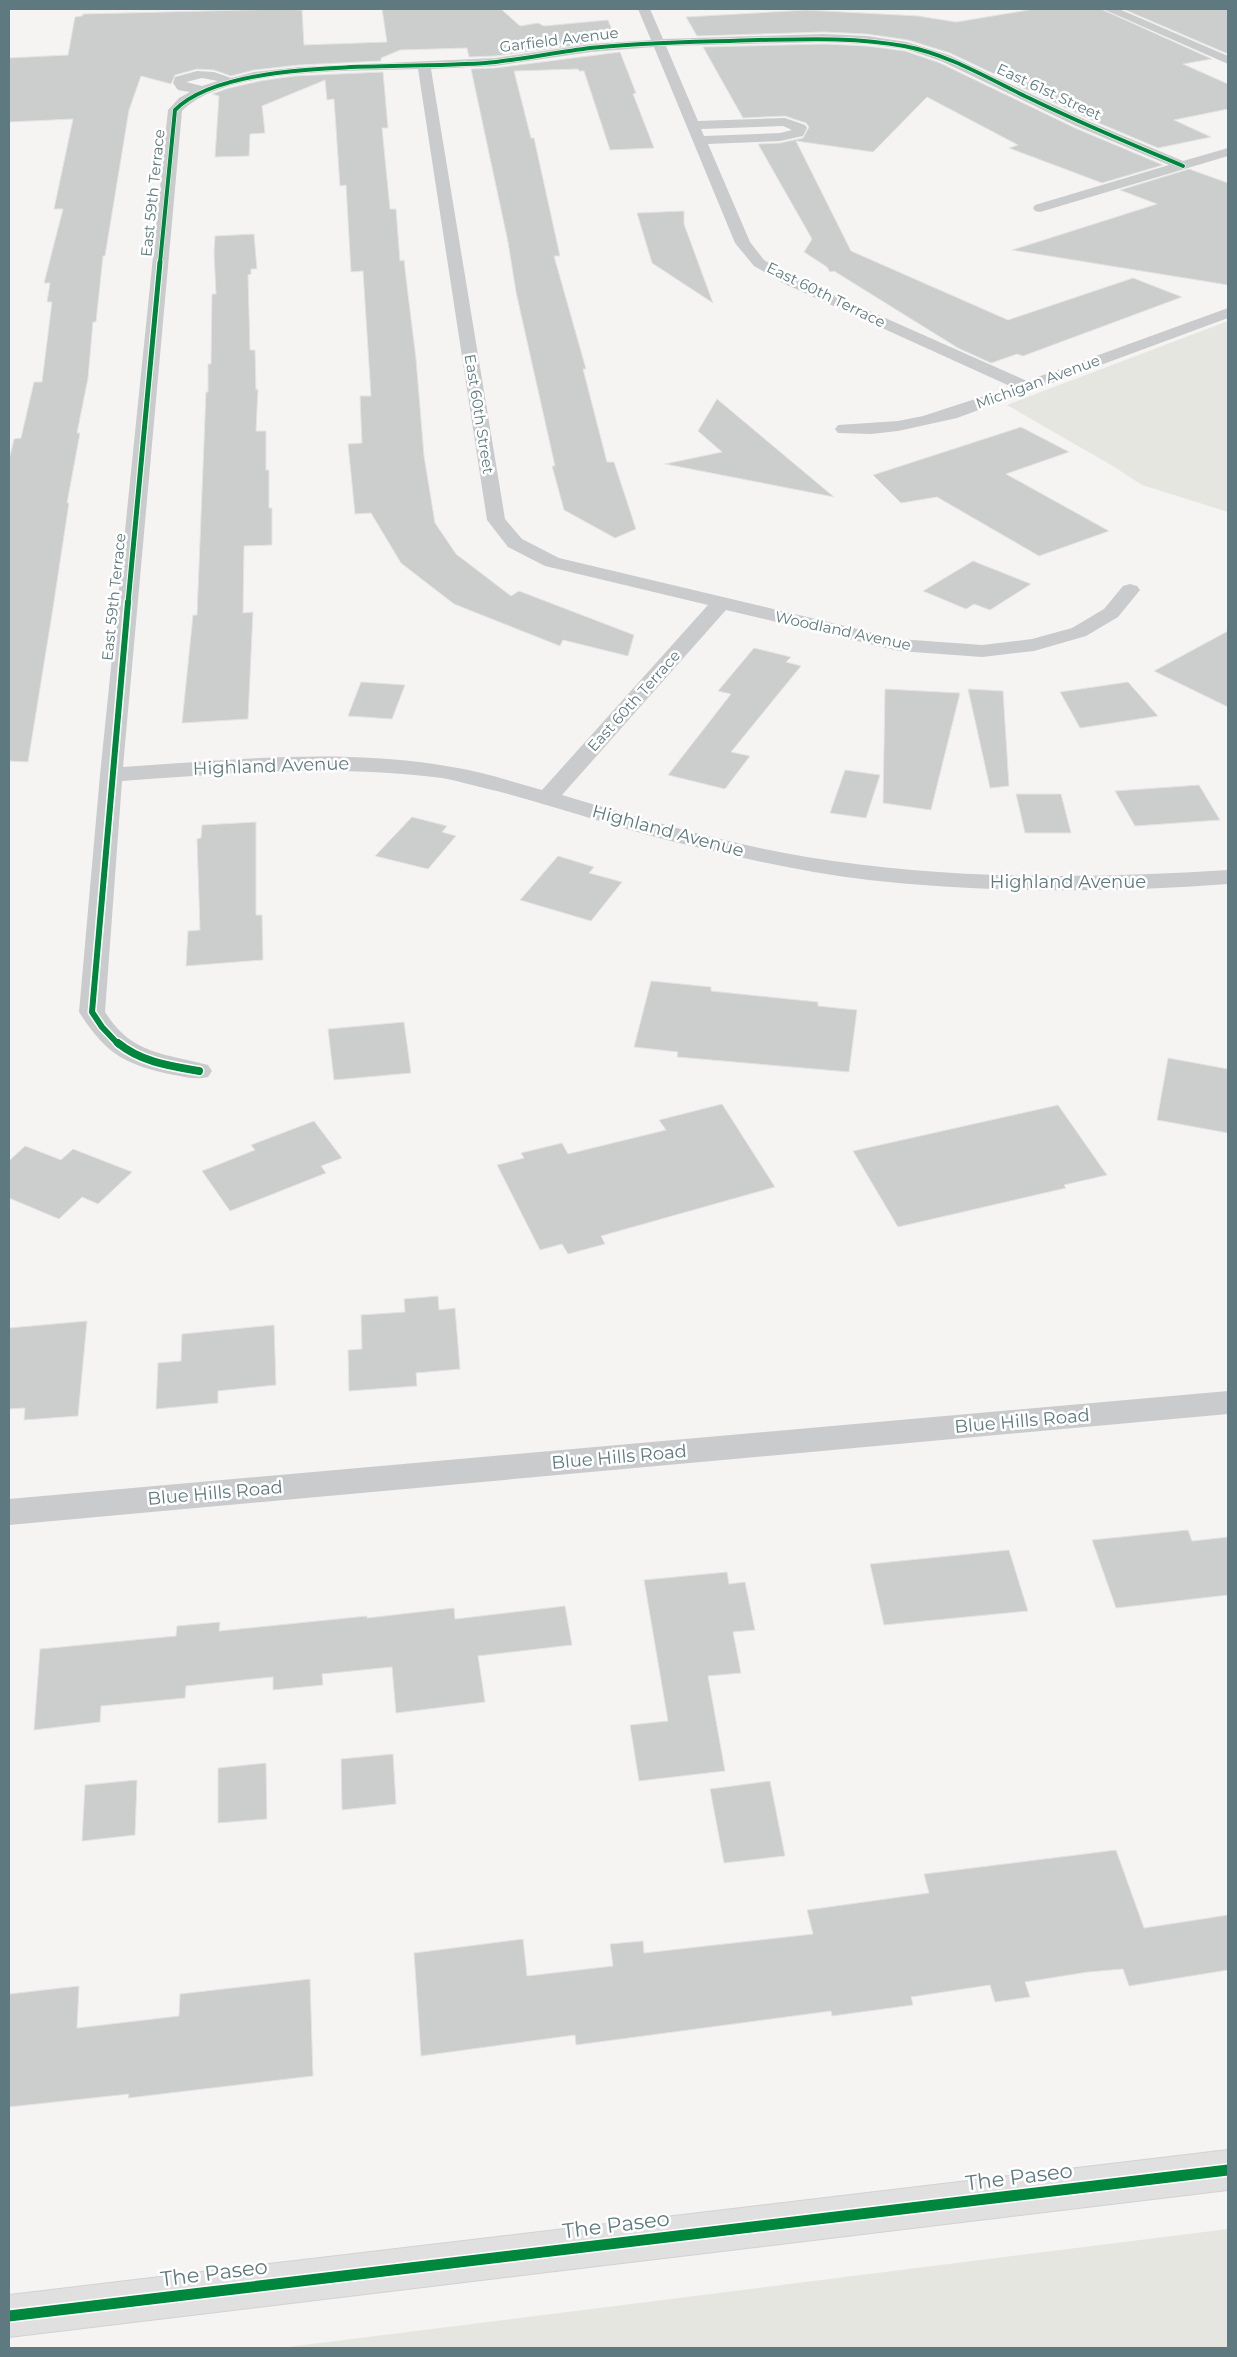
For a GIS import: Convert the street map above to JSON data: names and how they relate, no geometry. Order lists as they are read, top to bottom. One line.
{"streets":{"main road":["The Paseo"],"street":["Garfield Avenue","East 61st Street","East 59th Terrace","East 60th Terrace","Michigan Avenue","East 60th Street","Woodland Avenue","Highland Avenue","Blue Hills Road"]},"crossings":[["Garfield Avenue","East 61st Street"],["Garfield Avenue","East 59th Terrace"],["Garfield Avenue","East 60th Terrace"],["Garfield Avenue","East 60th Street"],["East 59th Terrace","Highland Avenue"],["East 60th Terrace","Michigan Avenue"],["East 60th Terrace","East 60th Street"],["East 60th Terrace","Woodland Avenue"],["East 60th Terrace","Highland Avenue"],["East 60th Street","Woodland Avenue"]]}
